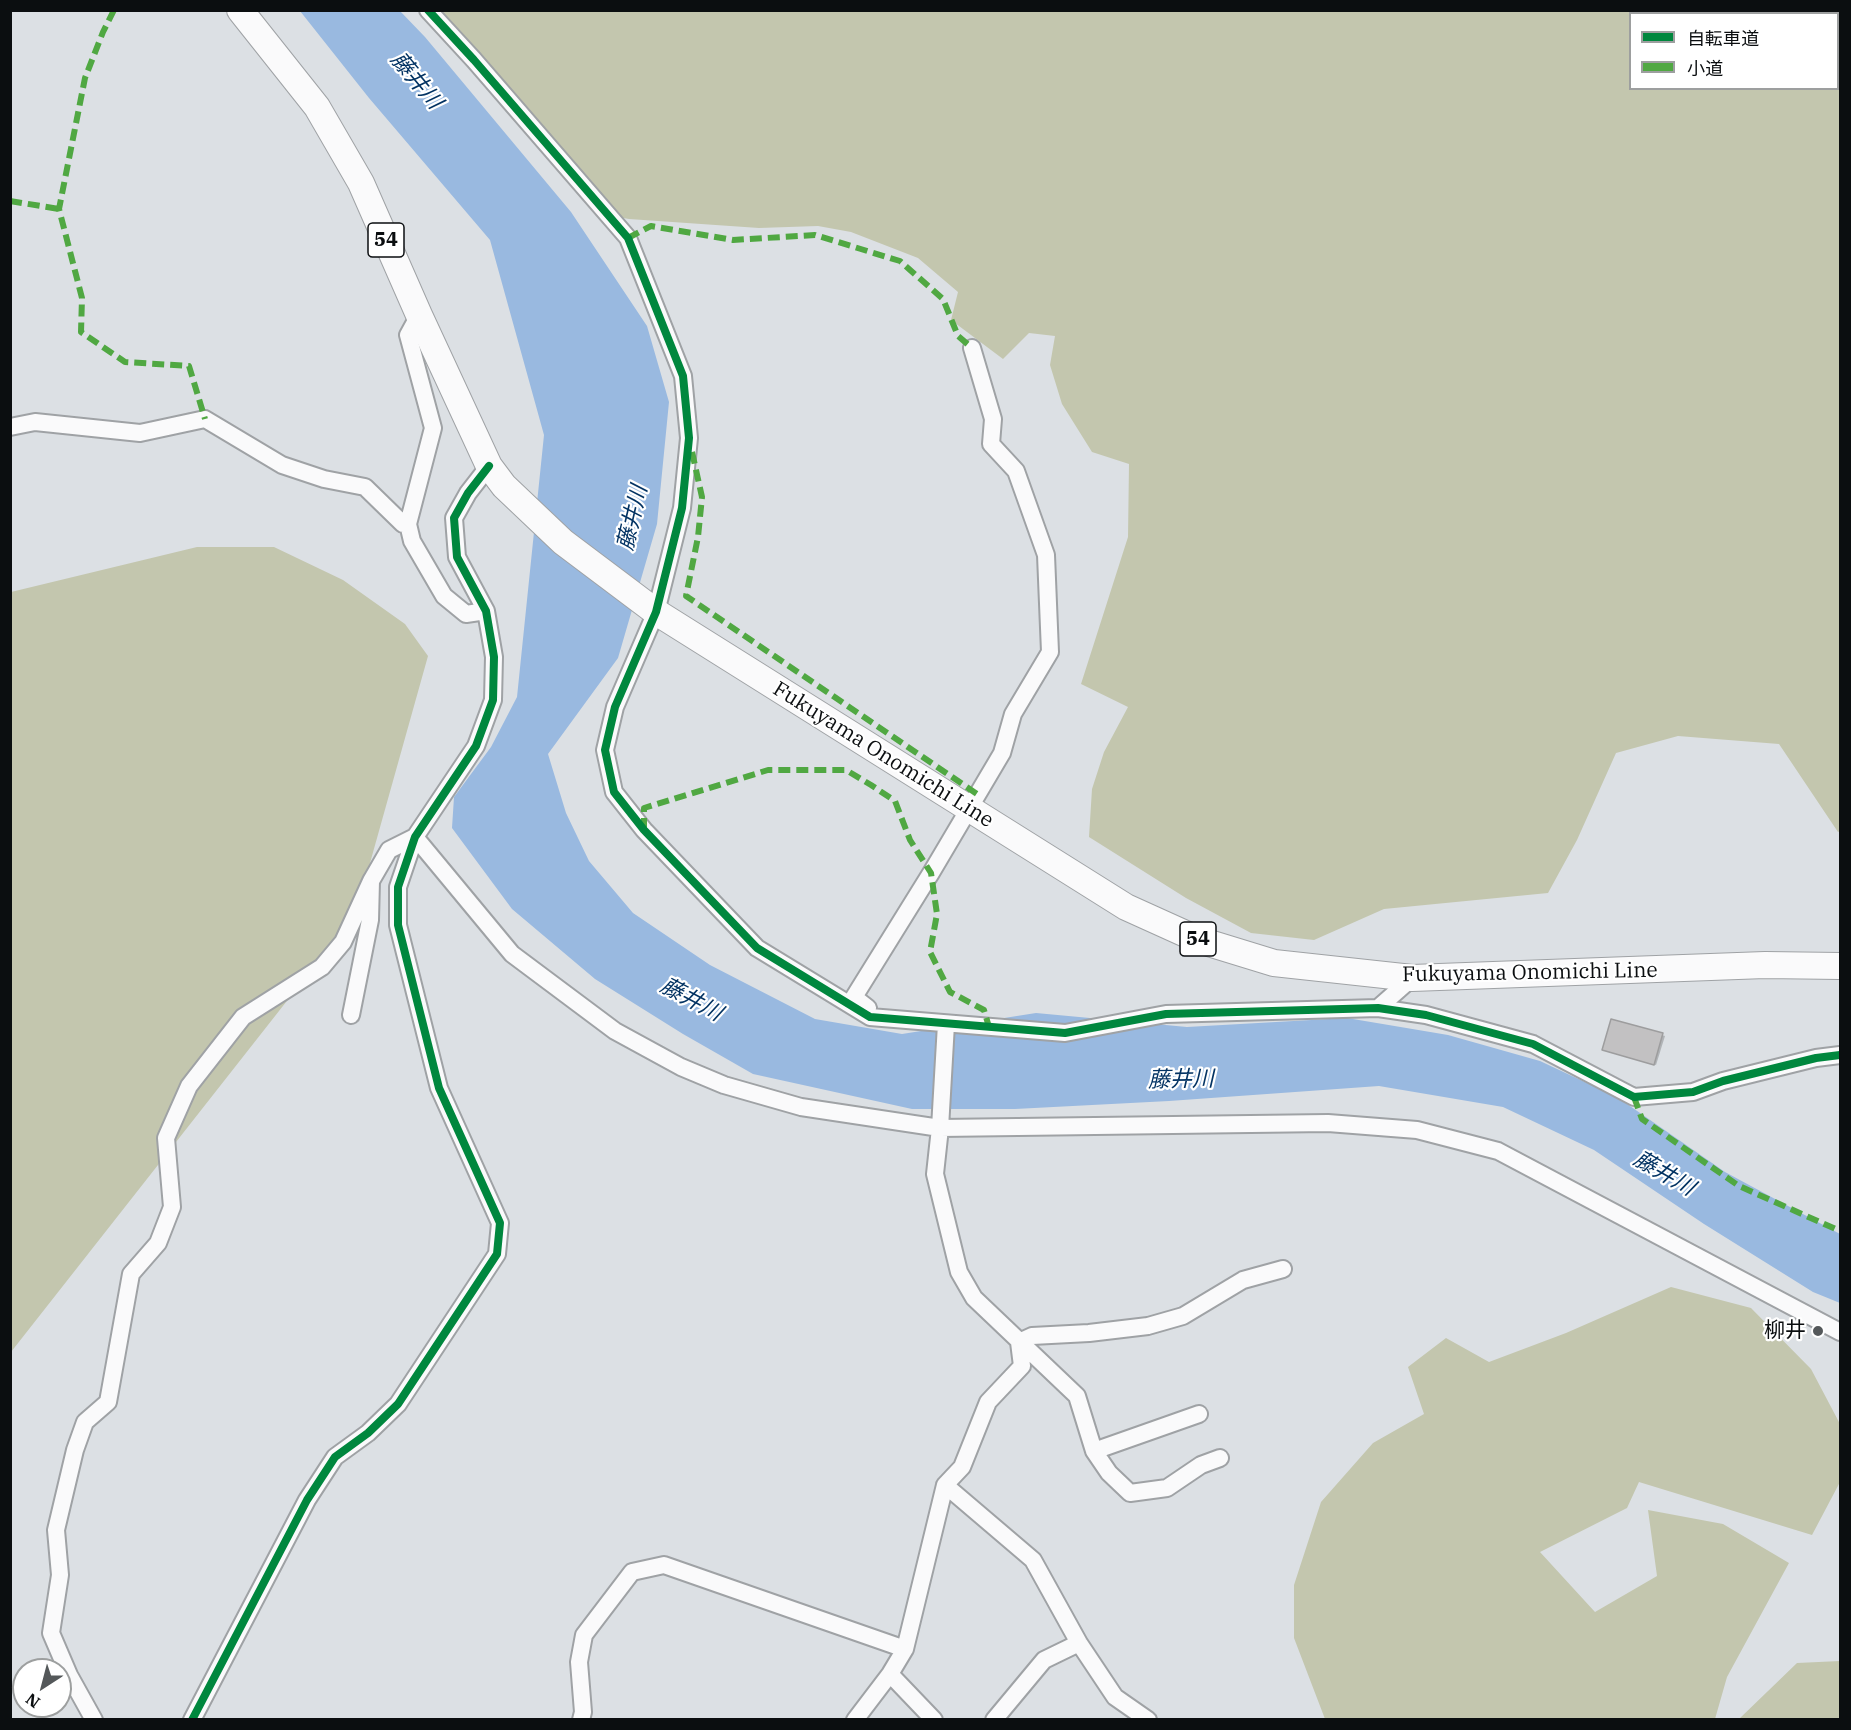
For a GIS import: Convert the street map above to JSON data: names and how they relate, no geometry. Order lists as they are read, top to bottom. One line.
{"streets":{"main road":["54","Fukuyama Onomichi Line"]},"water":["藤井川"],"places":["柳井"],"legend":["自転車道","小道"],"north":"bottom left"}
